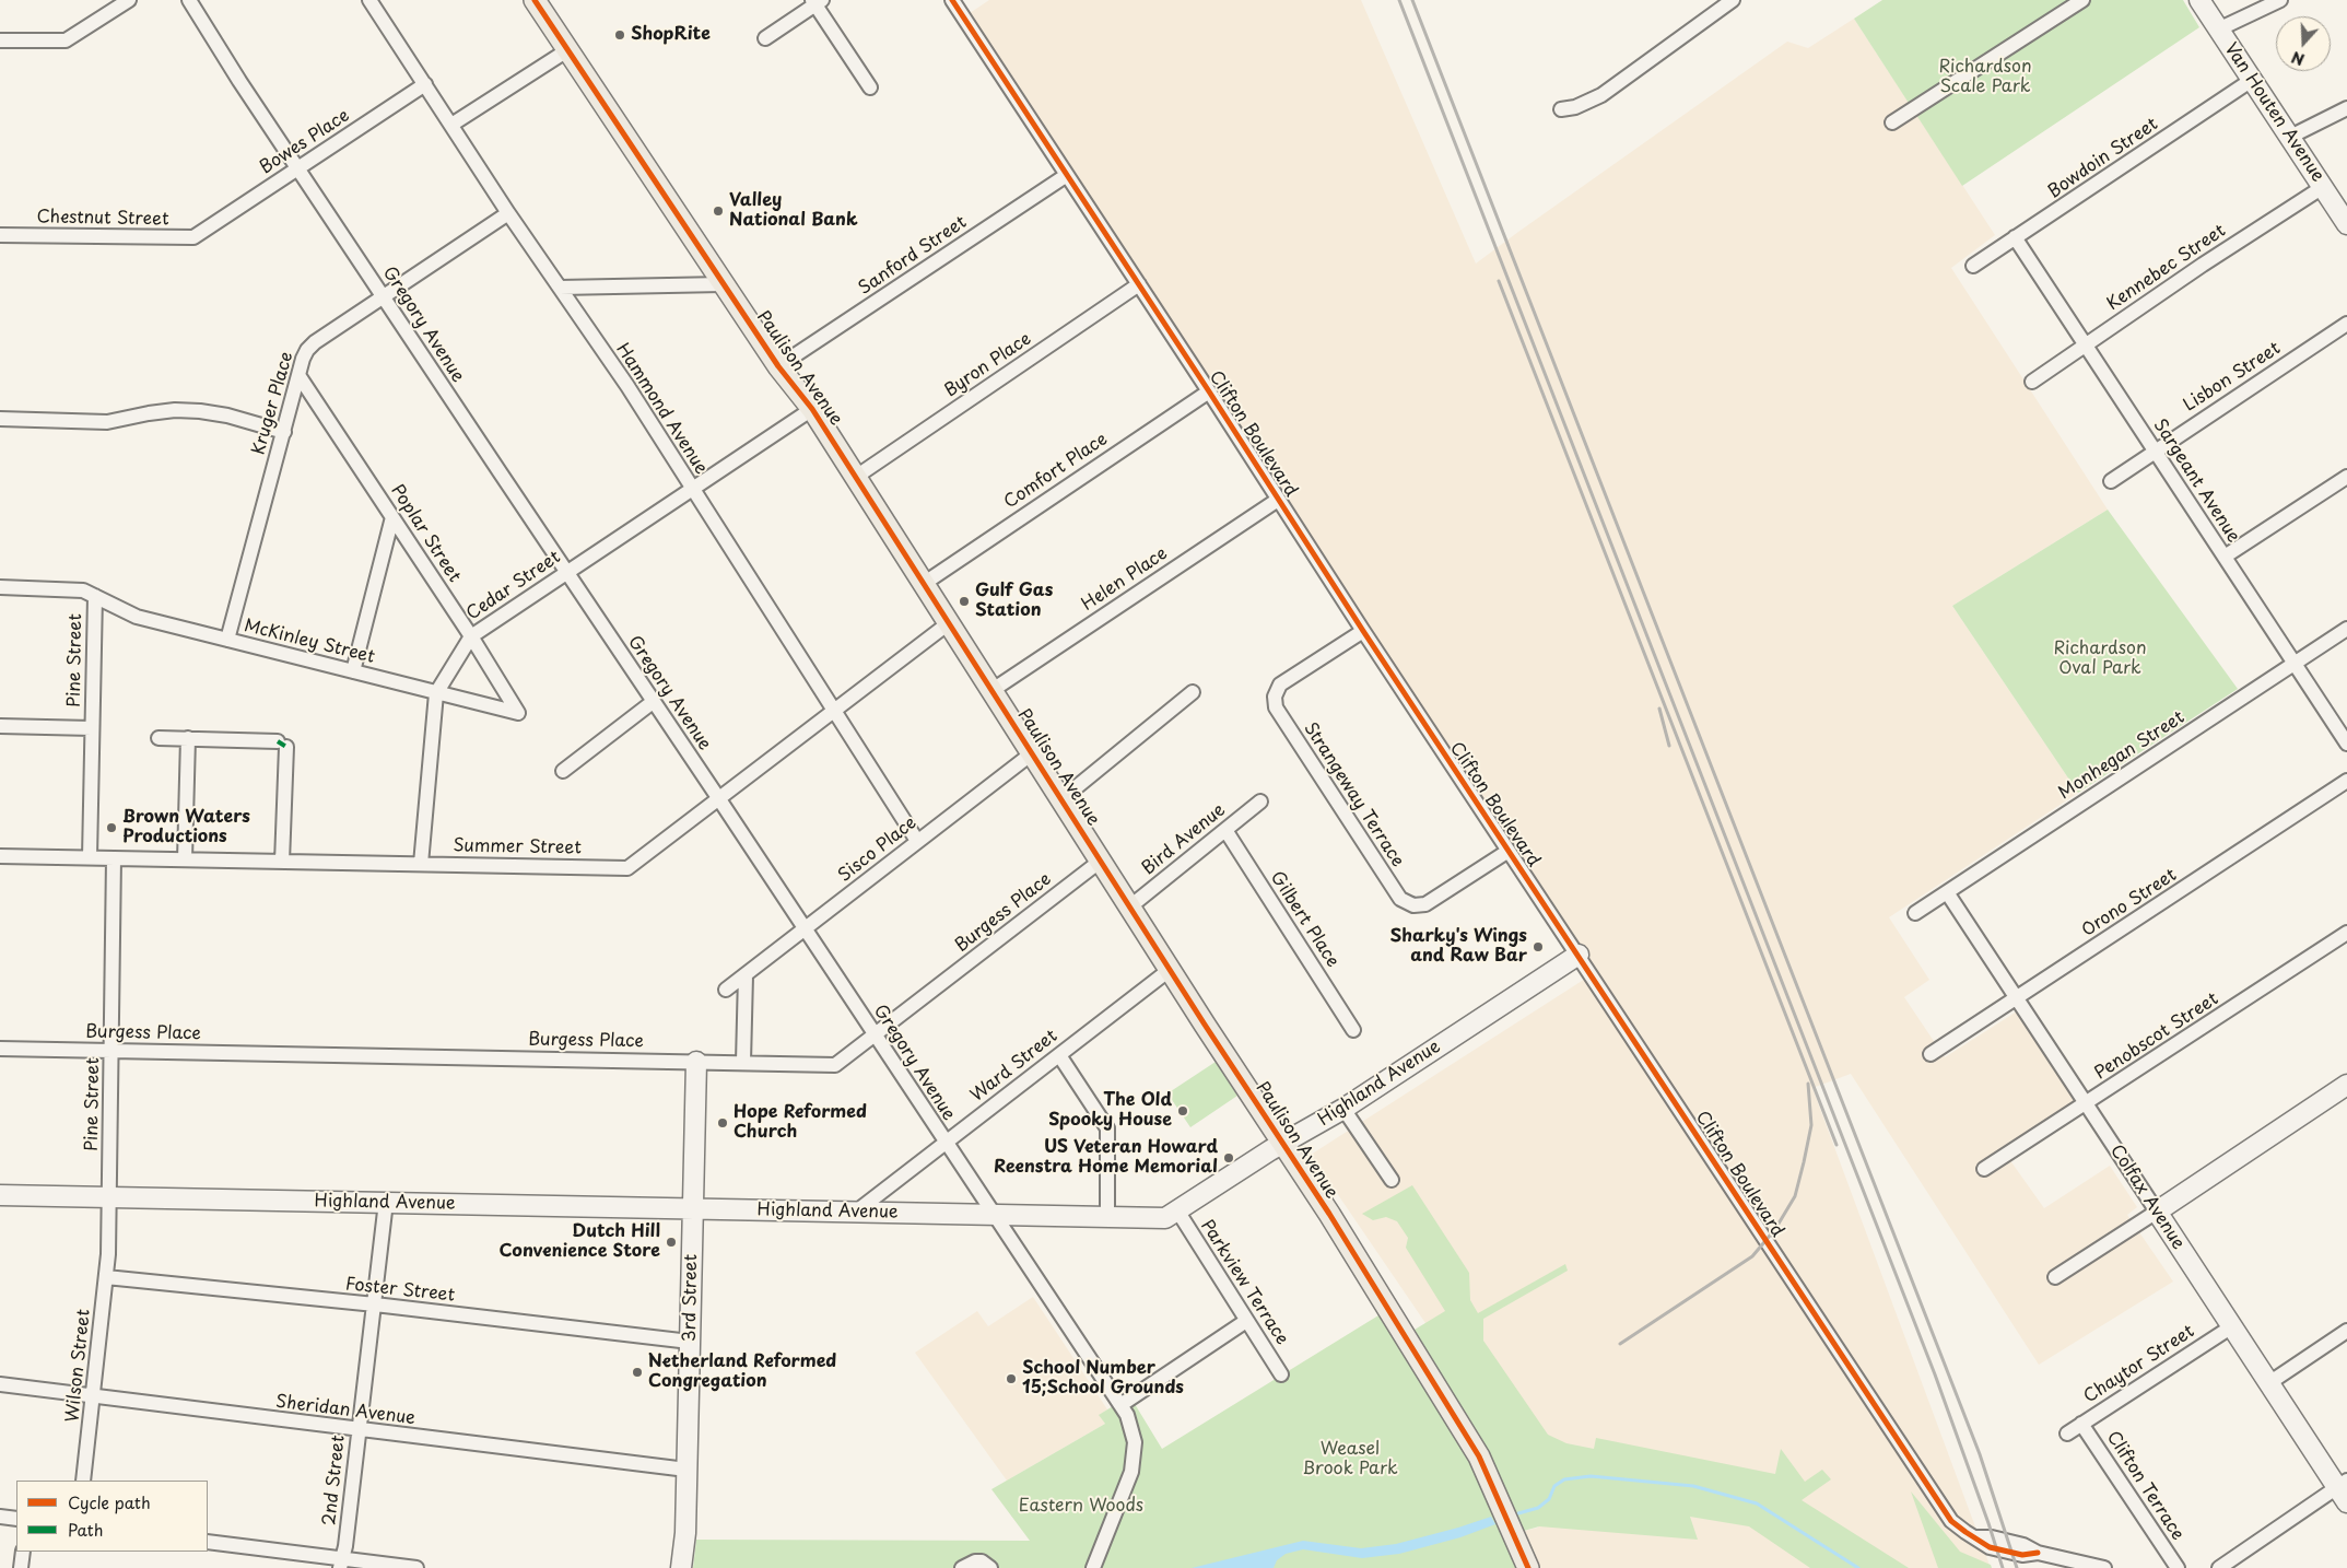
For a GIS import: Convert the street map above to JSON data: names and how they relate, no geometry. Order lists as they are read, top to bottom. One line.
{"streets":{"main road":["Paulison Avenue"],"street":["Van Houten Avenue","Bowes Place","Bowdoin Street","Chestnut Street","Sanford Street","Kennebec Street","Gregory Avenue","Byron Place","Lisbon Street","Kruger Place","Hammond Avenue","Clifton Boulevard","Comfort Place","Sargeant Avenue","Poplar Street","Helen Place","Cedar Street","McKinley Street","Pine Street","Monhegan Street","Strangeway Terrace","Bird Avenue","Summer Street","Sisco Place","Orono Street","Burgess Place","Gilbert Place","Penobscot Street","Ward Street","Highland Avenue","Colfax Avenue","Parkview Terrace","Foster Street","3rd Street","Chaytor Street","Wilson Street","Sheridan Avenue","2nd Street","Clifton Terrace"]},"crossings":[["Van Houten Avenue","Bowdoin Street"],["Van Houten Avenue","Kennebec Street"],["Bowes Place","Chestnut Street"],["Bowes Place","Gregory Avenue"],["Bowes Place","Hammond Avenue"],["Bowdoin Street","Sargeant Avenue"],["Sanford Street","Paulison Avenue"],["Sanford Street","Clifton Boulevard"],["Kennebec Street","Sargeant Avenue"],["Gregory Avenue","Kruger Place"],["Gregory Avenue","Cedar Street"],["Gregory Avenue","Summer Street"],["Gregory Avenue","Sisco Place"],["Gregory Avenue","Burgess Place"],["Gregory Avenue","Ward Street"],["Gregory Avenue","Highland Avenue"],["Byron Place","Paulison Avenue"],["Byron Place","Clifton Boulevard"],["Paulison Avenue","Comfort Place"],["Paulison Avenue","Helen Place"],["Paulison Avenue","Cedar Street"],["Paulison Avenue","Bird Avenue"],["Paulison Avenue","Summer Street"],["Paulison Avenue","Sisco Place"],["Paulison Avenue","Burgess Place"],["Paulison Avenue","Ward Street"],["Paulison Avenue","Highland Avenue"],["Lisbon Street","Sargeant Avenue"],["Kruger Place","Hammond Avenue"],["Kruger Place","Poplar Street"],["Kruger Place","McKinley Street"],["Hammond Avenue","Cedar Street"],["Hammond Avenue","Summer Street"],["Hammond Avenue","Sisco Place"],["Clifton Boulevard","Comfort Place"],["Clifton Boulevard","Helen Place"],["Clifton Boulevard","Strangeway Terrace"],["Clifton Boulevard","Highland Avenue"],["Sargeant Avenue","Monhegan Street"],["Poplar Street","Cedar Street"],["Poplar Street","McKinley Street"],["Cedar Street","McKinley Street"],["Cedar Street","Summer Street"],["McKinley Street","Pine Street"],["Pine Street","Summer Street"],["Pine Street","Burgess Place"],["Pine Street","Highland Avenue"],["Pine Street","Wilson Street"],["Monhegan Street","Colfax Avenue"],["Bird Avenue","Gilbert Place"],["Orono Street","Colfax Avenue"],["Burgess Place","3rd Street"],["Penobscot Street","Colfax Avenue"],["Ward Street","Highland Avenue"],["Highland Avenue","Parkview Terrace"],["Highland Avenue","3rd Street"],["Highland Avenue","2nd Street"],["Colfax Avenue","Chaytor Street"],["Foster Street","3rd Street"],["Foster Street","Wilson Street"],["Foster Street","2nd Street"],["3rd Street","Sheridan Avenue"],["Chaytor Street","Clifton Terrace"],["Wilson Street","Sheridan Avenue"],["Sheridan Avenue","2nd Street"]],"parks":["Richardson Scale Park","Richardson Oval Park","Weasel Brook Park","Eastern Woods"],"places":["ShopRite","Valley National Bank","Gulf Gas Station","Brown Waters Productions","Sharky's Wings and Raw Bar","The Old Spooky House","Hope Reformed Church","US Veteran Howard Reenstra Home Memorial","Dutch Hill Convenience Store","Netherland Reformed Congregation","School Number 15;School Grounds"],"legend":["Cycle path","Path"],"north":"bottom"}
